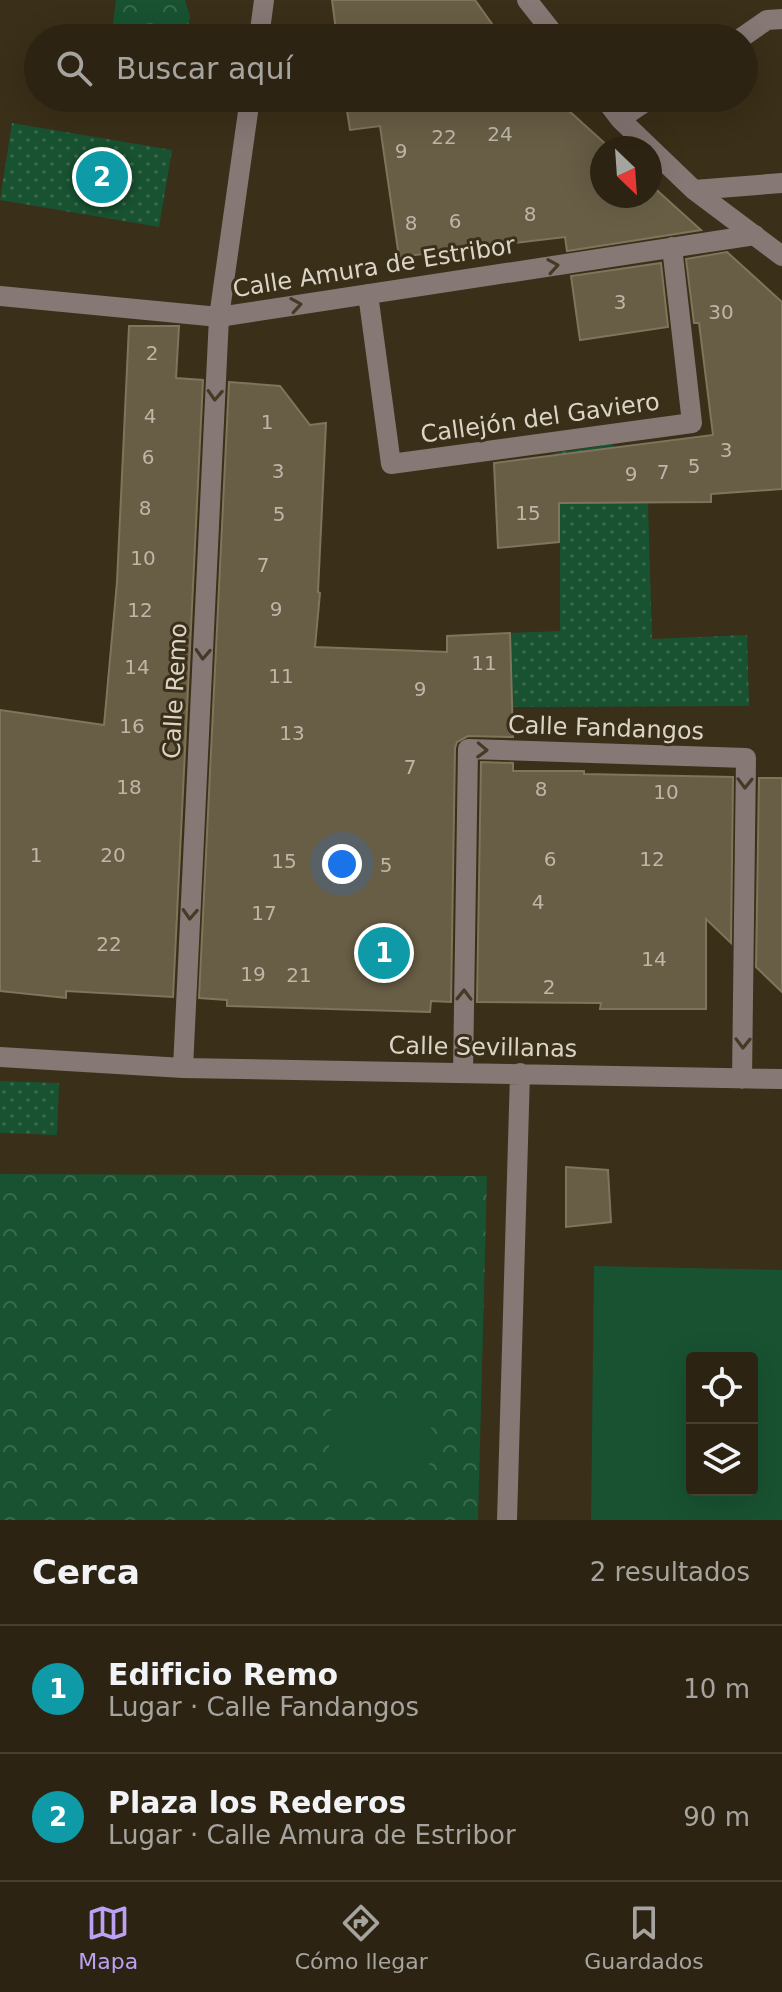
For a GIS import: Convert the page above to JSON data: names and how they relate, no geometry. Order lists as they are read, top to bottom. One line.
{"streets":{"street":["Calle Amura de Estribor","Callejón del Gaviero","Calle Remo","Calle Fandangos","Calle Sevillanas"]},"crossings":[["Calle Amura de Estribor","Callejón del Gaviero"],["Calle Amura de Estribor","Calle Remo"],["Calle Remo","Calle Sevillanas"],["Calle Fandangos","Calle Sevillanas"]],"one_way":["Calle Amura de Estribor","Calle Remo"],"house_numbers":["24","22","9","8","6","8","3","30","2","4","1","3","6","5","3","7","9","8","15","5","10","7","9","12","11","14","11","9","16","13","7","18","8","10","1","20","6","12","15","5","4","17","22","14","19","21","2"],"north":"bottom right","page":{"search":"Buscar aquí","pins":["2","1"],"heading":["Cerca","2 resultados"],"list":[{"mark":"1","name":"Edificio Remo","note":"Lugar · Calle Fandangos","value":"10 m"},{"mark":"2","name":"Plaza los Rederos","note":"Lugar · Calle Amura de Estribor","value":"90 m"}],"nav":["Mapa","Cómo llegar","Guardados"]}}
